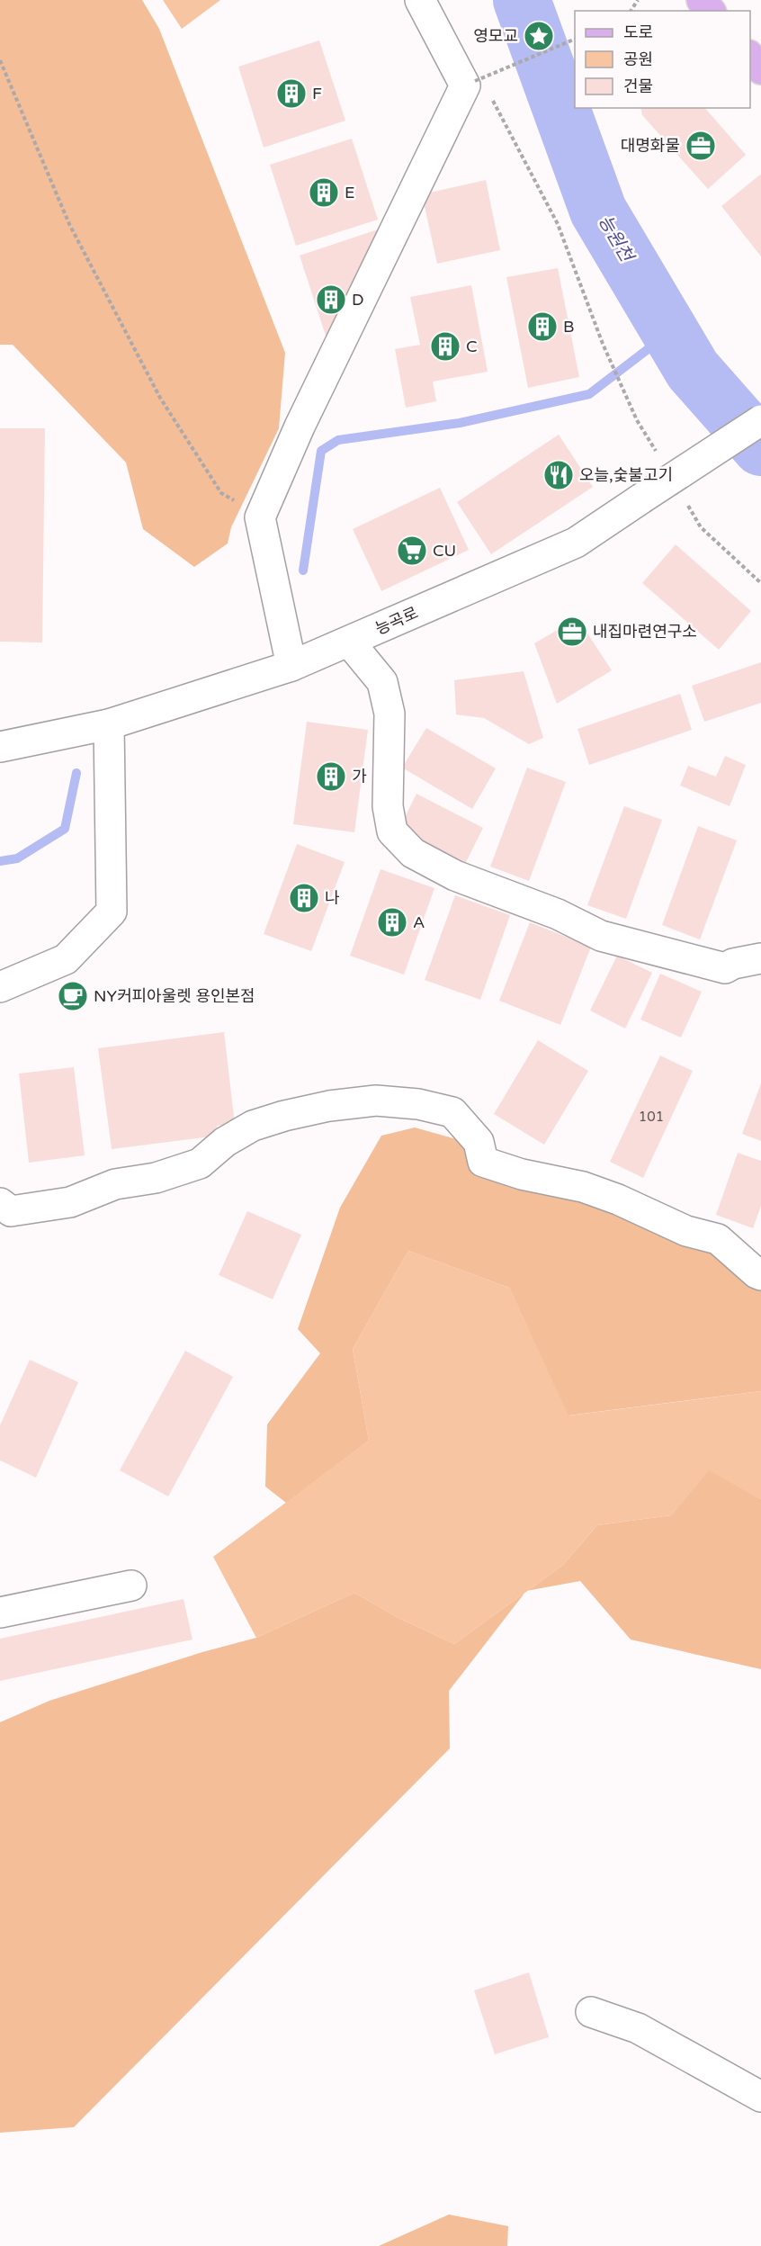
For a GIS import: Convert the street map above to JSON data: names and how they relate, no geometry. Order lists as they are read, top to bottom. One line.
{"streets":{"street":["능곡로"]},"water":["능원천"],"places":{"place":["영모교"],"building":["F","E","D","B","C","가","나","A"],"office":["대명화물","내집마련연구소"],"restaurant":["오늘,숯불고기"],"supermarket":["CU"],"cafe":["NY커피아울렛 용인본점"]},"house_numbers":["101"],"legend":["도로","공원","건물"]}
